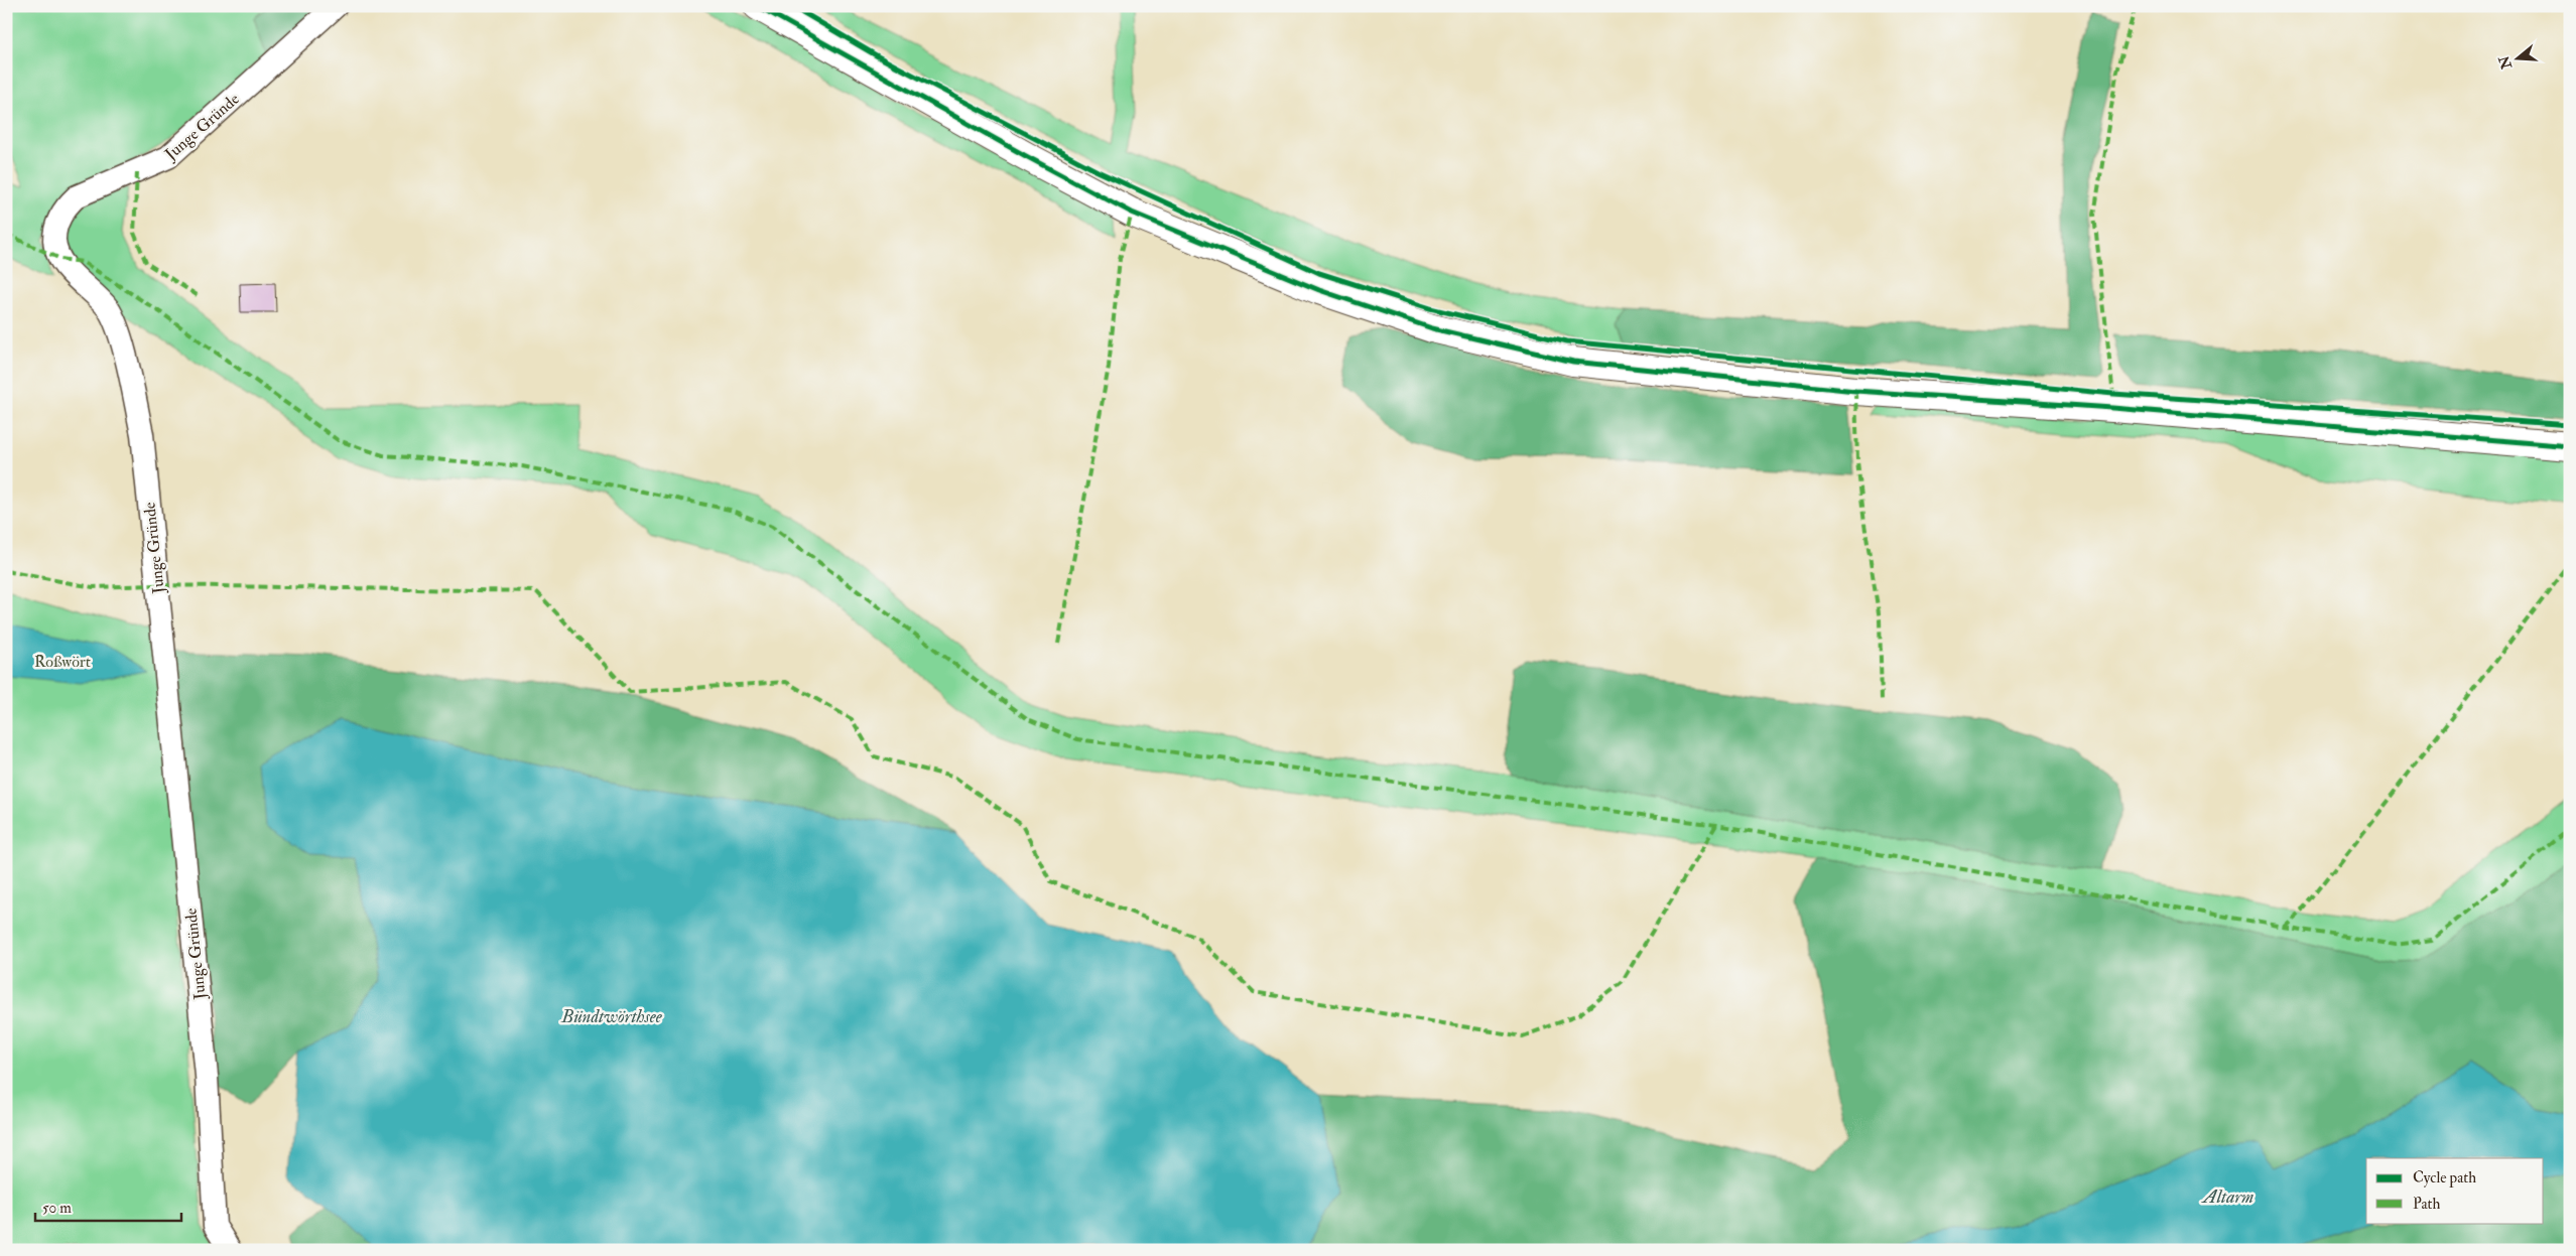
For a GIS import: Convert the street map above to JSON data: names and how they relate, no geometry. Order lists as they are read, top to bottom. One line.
{"streets":{"street":["Junge Gründe"]},"water":["Bündtwörthsee","Altarm"],"parks":["Roßwört"],"legend":["Cycle path","Path"],"scale_bar":"50 m","north":"left"}
